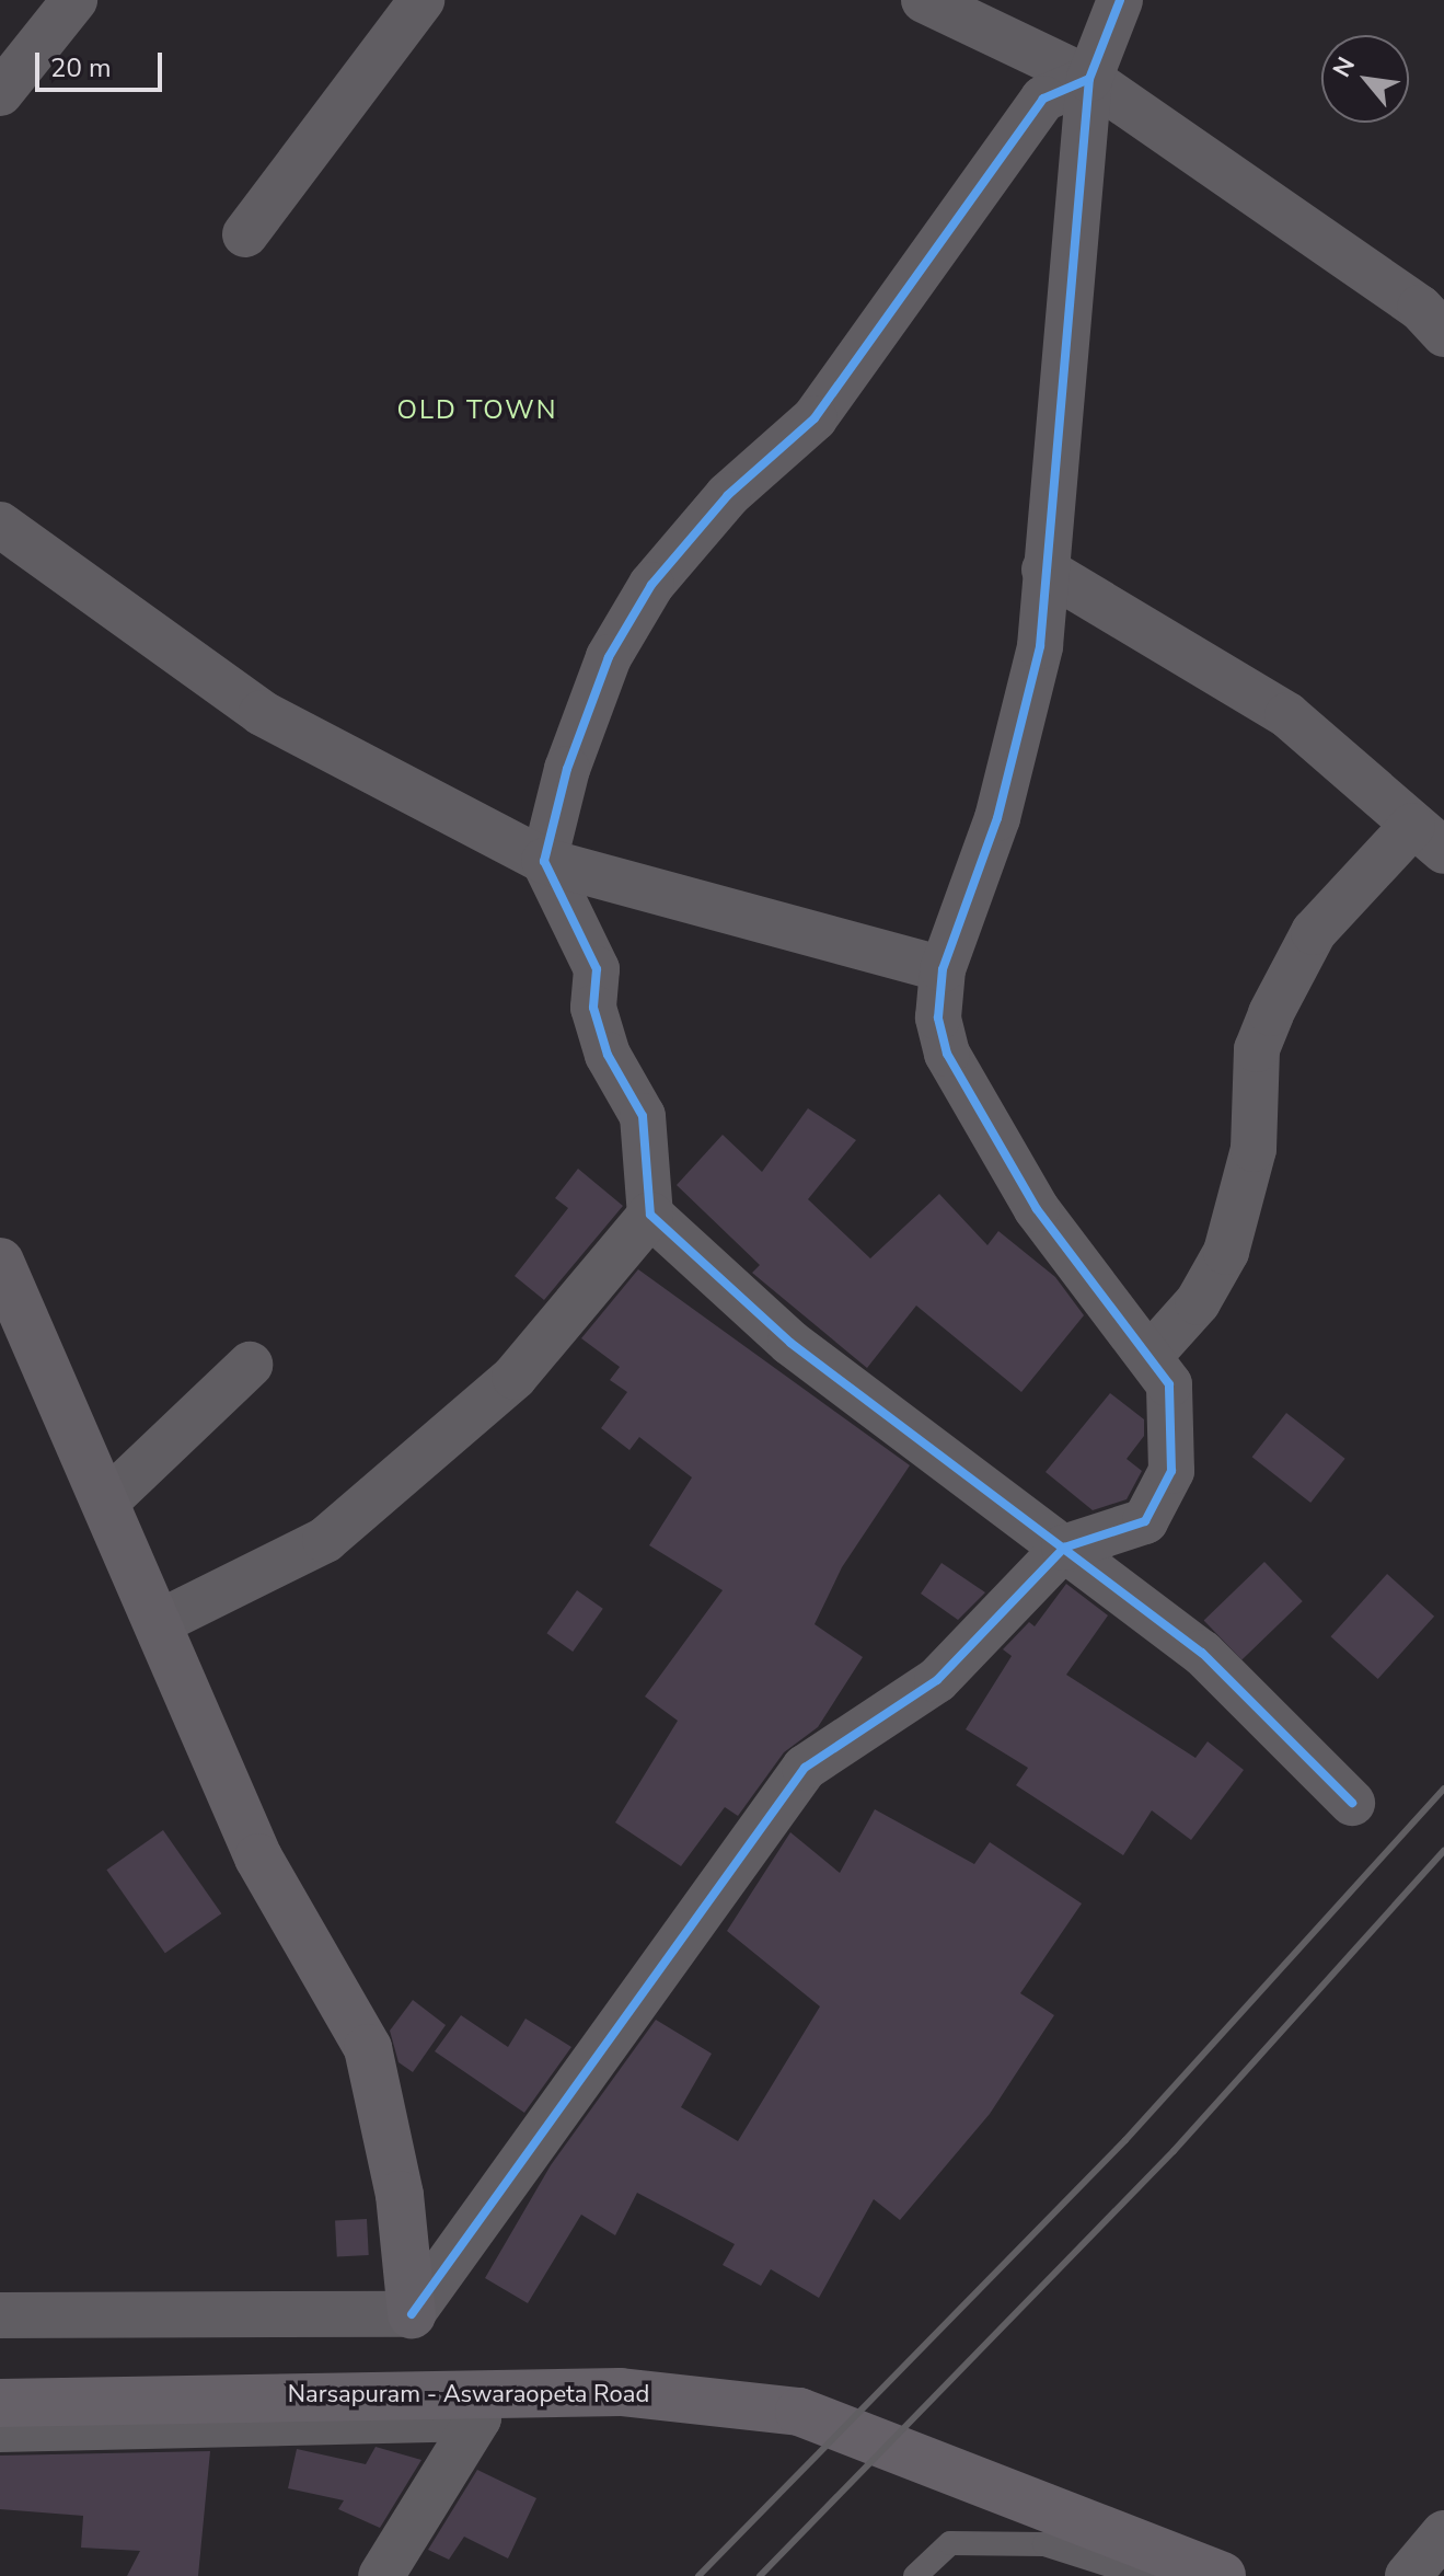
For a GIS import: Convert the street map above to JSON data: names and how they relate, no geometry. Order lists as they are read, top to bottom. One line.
{"streets":{"main road":["Narsapuram - Aswaraopeta Road"]},"districts":["OLD TOWN"],"scale_bar":"20 m","north":"top left"}
